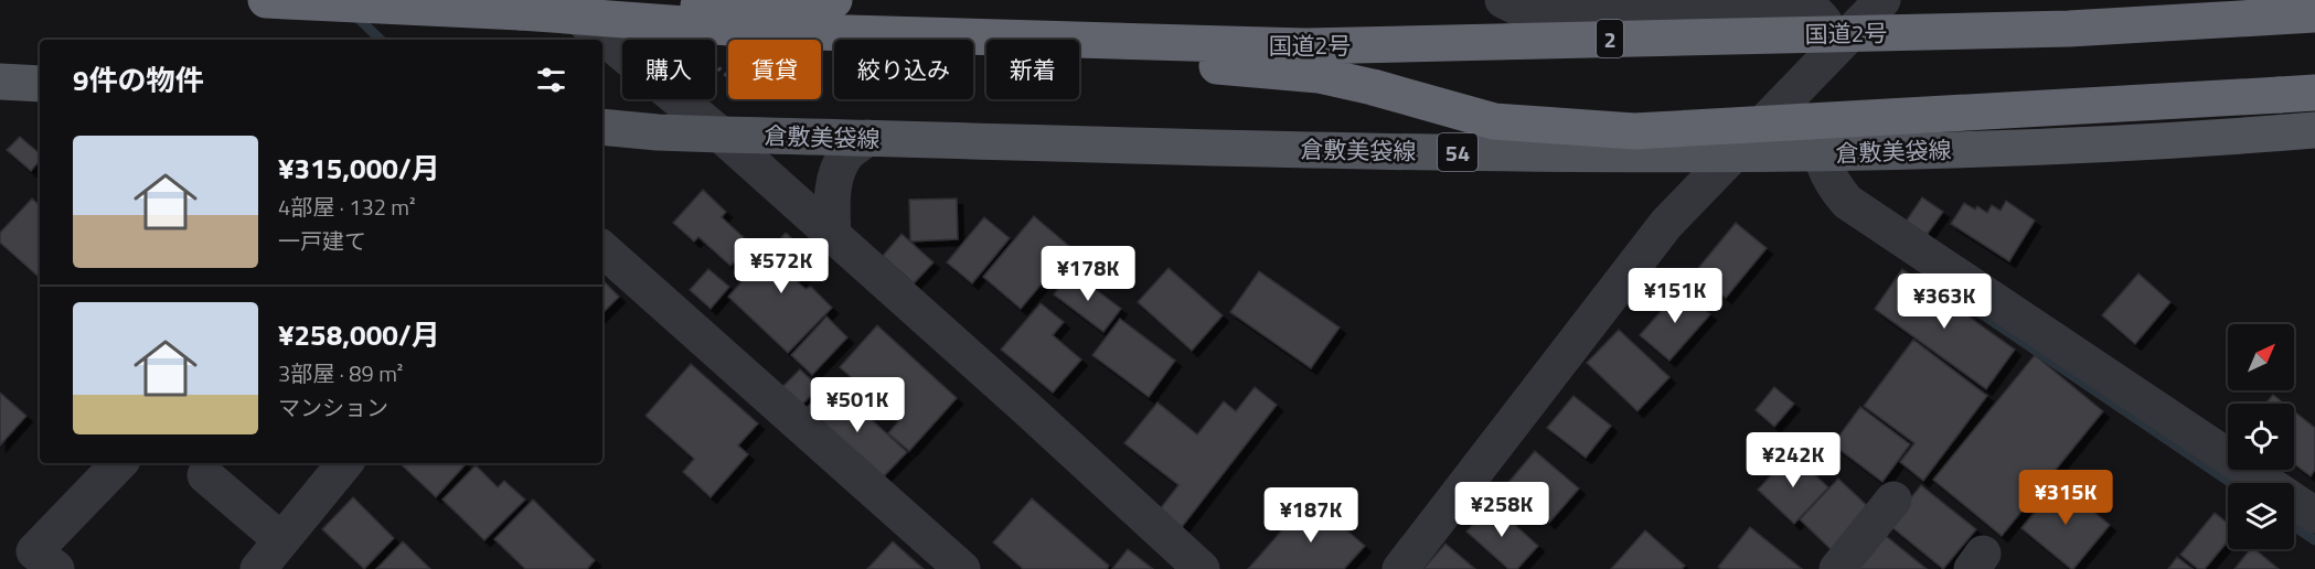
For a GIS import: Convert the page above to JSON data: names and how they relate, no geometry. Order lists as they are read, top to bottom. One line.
{"streets":{"highway":["国道2号","2"],"main road":["倉敷美袋線","54"]},"north":"top right","page":{"chip":["購入","賃貸","絞り込み","新着"],"heading":"9件の物件","list":[{"name":"¥315,000/月","note":"4部屋 · 132 m² · 一戸建て"},{"name":"¥258,000/月","note":"3部屋 · 89 m² · マンション"}],"price":["¥572K","¥178K","¥151K","¥363K","¥501K","¥242K","¥315K","¥258K","¥187K"]}}
